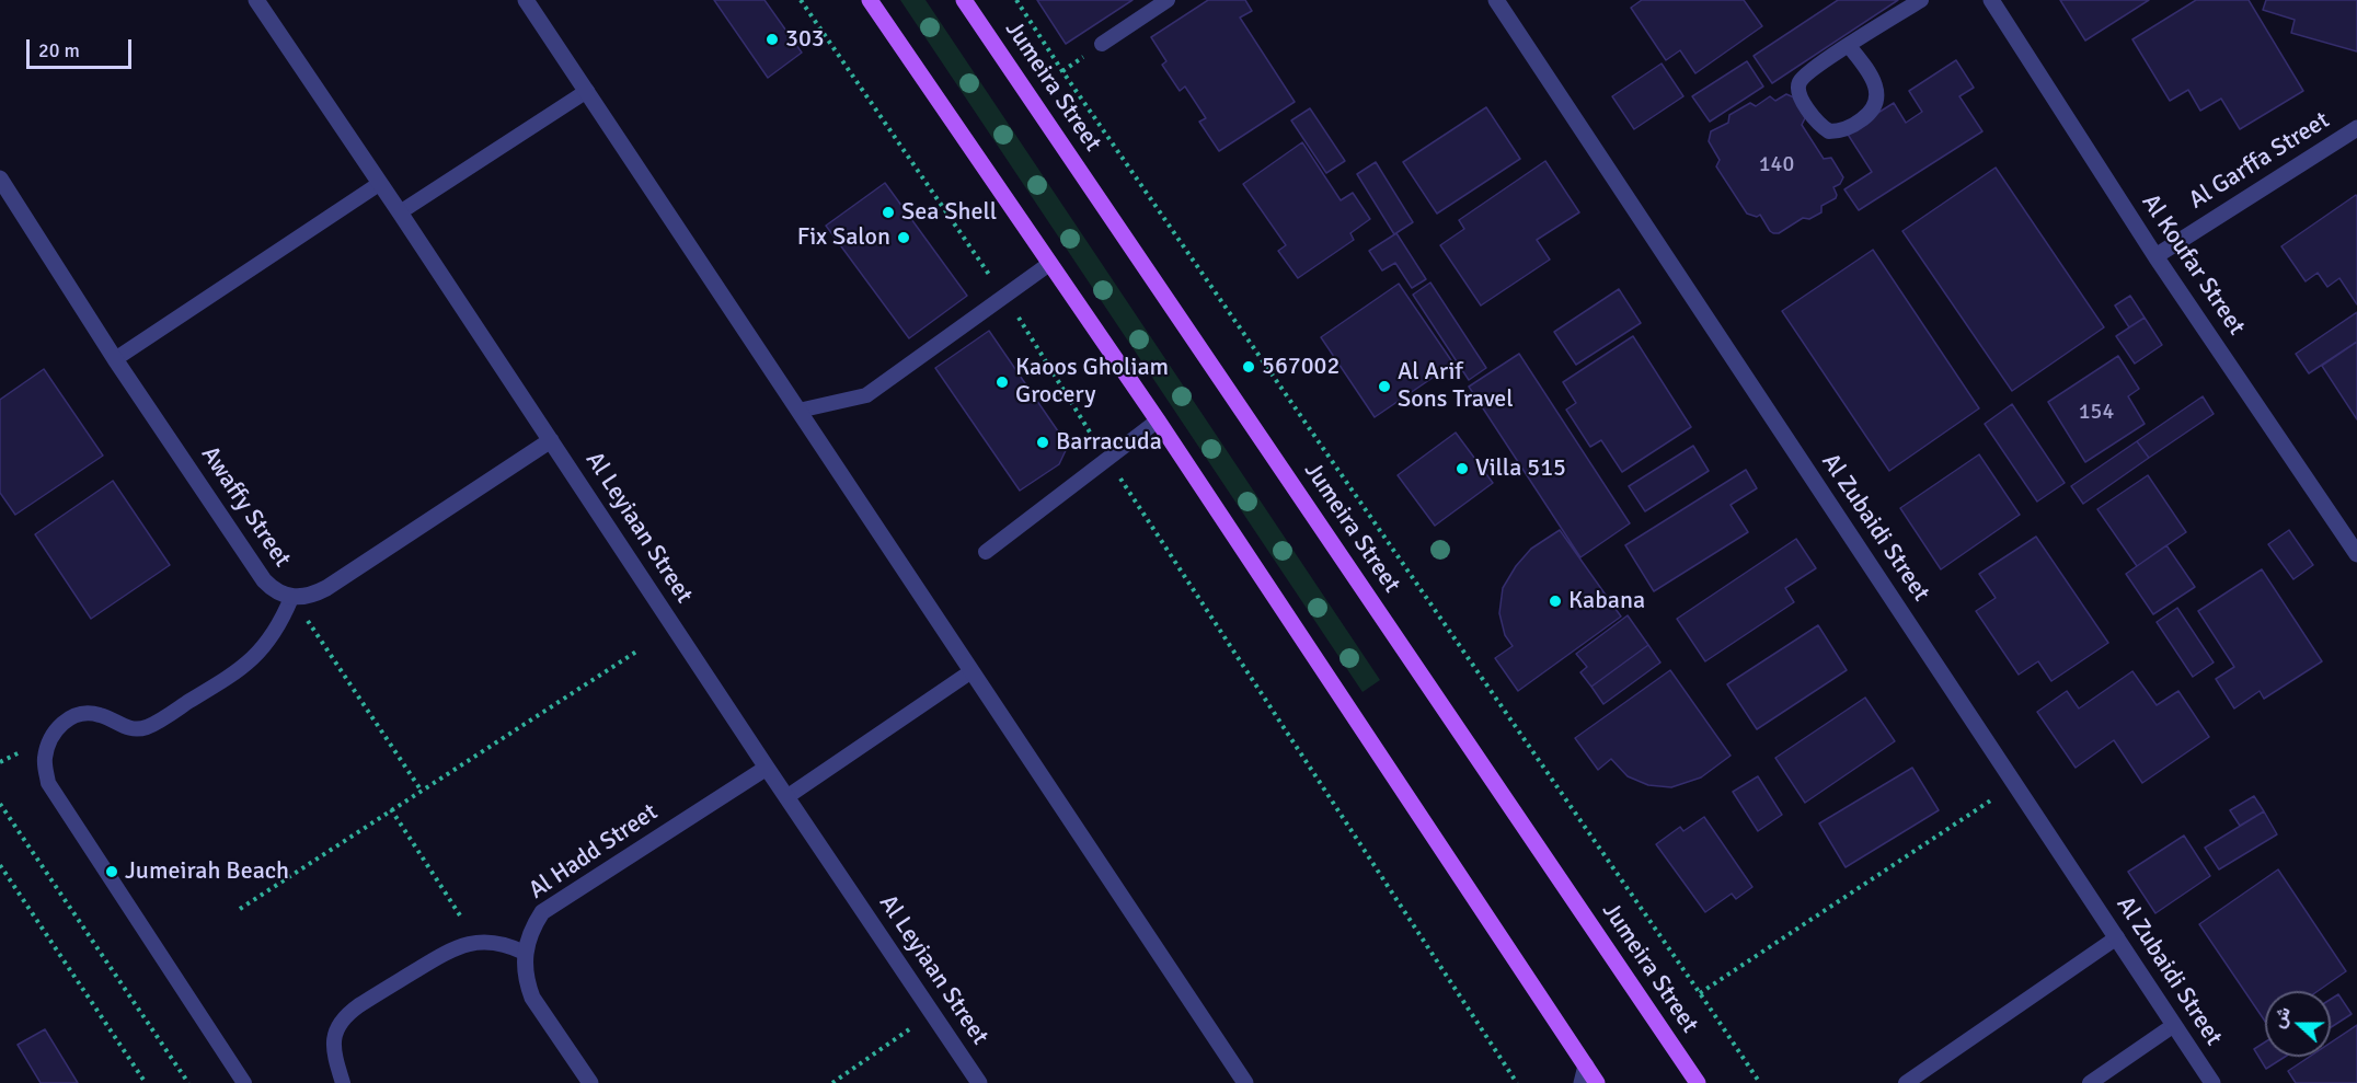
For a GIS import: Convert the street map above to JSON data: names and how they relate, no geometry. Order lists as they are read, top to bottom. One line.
{"streets":{"main road":["Jumeira Street"],"street":["Al Garffa Street","Al Koufar Street","Awaffy Street","Al Leyiaan Street","Al Zubaidi Street","Al Hadd Street"]},"crossings":[["Al Garffa Street","Al Koufar Street"],["Awaffy Street","Al Leyiaan Street"],["Al Leyiaan Street","Al Hadd Street"]],"places":["303","Sea Shell","Fix Salon","567002","Kaoos Gholiam Grocery","Al Arif Sons Travel","Barracuda","Villa 515","Kabana","Jumeirah Beach"],"house_numbers":["140","154"],"scale_bar":"20 m","north":"left"}
